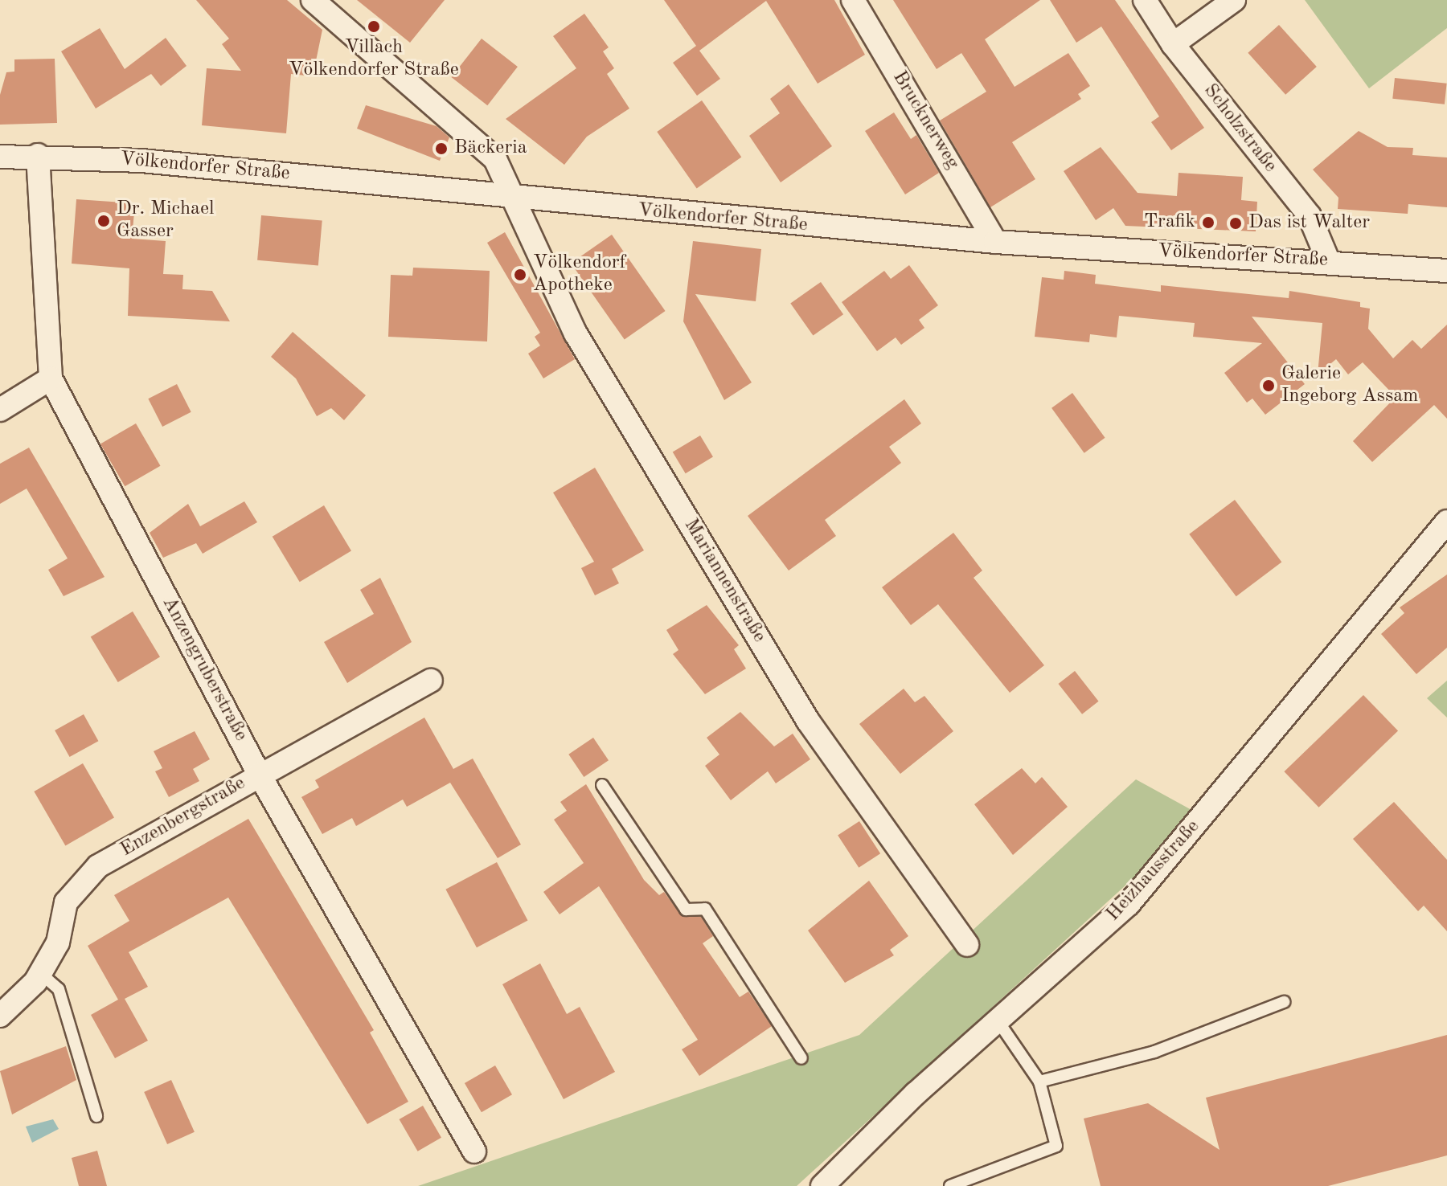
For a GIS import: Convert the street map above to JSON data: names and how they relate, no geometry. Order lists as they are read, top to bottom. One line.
{"streets":{"street":["Brucknerweg","Scholzstraße","Völkendorfer Straße","Mariannenstraße","Anzengruberstraße","Enzenbergstraße","Heizhausstraße"]},"crossings":[["Brucknerweg","Völkendorfer Straße"],["Scholzstraße","Völkendorfer Straße"],["Völkendorfer Straße","Mariannenstraße"],["Völkendorfer Straße","Anzengruberstraße"],["Anzengruberstraße","Enzenbergstraße"]],"places":["Villach Völkendorfer Straße","Bäckeria","Dr. Michael Gasser","Trafik","Das ist Walter","Völkendorf Apotheke","Galerie Ingeborg Assam"]}
